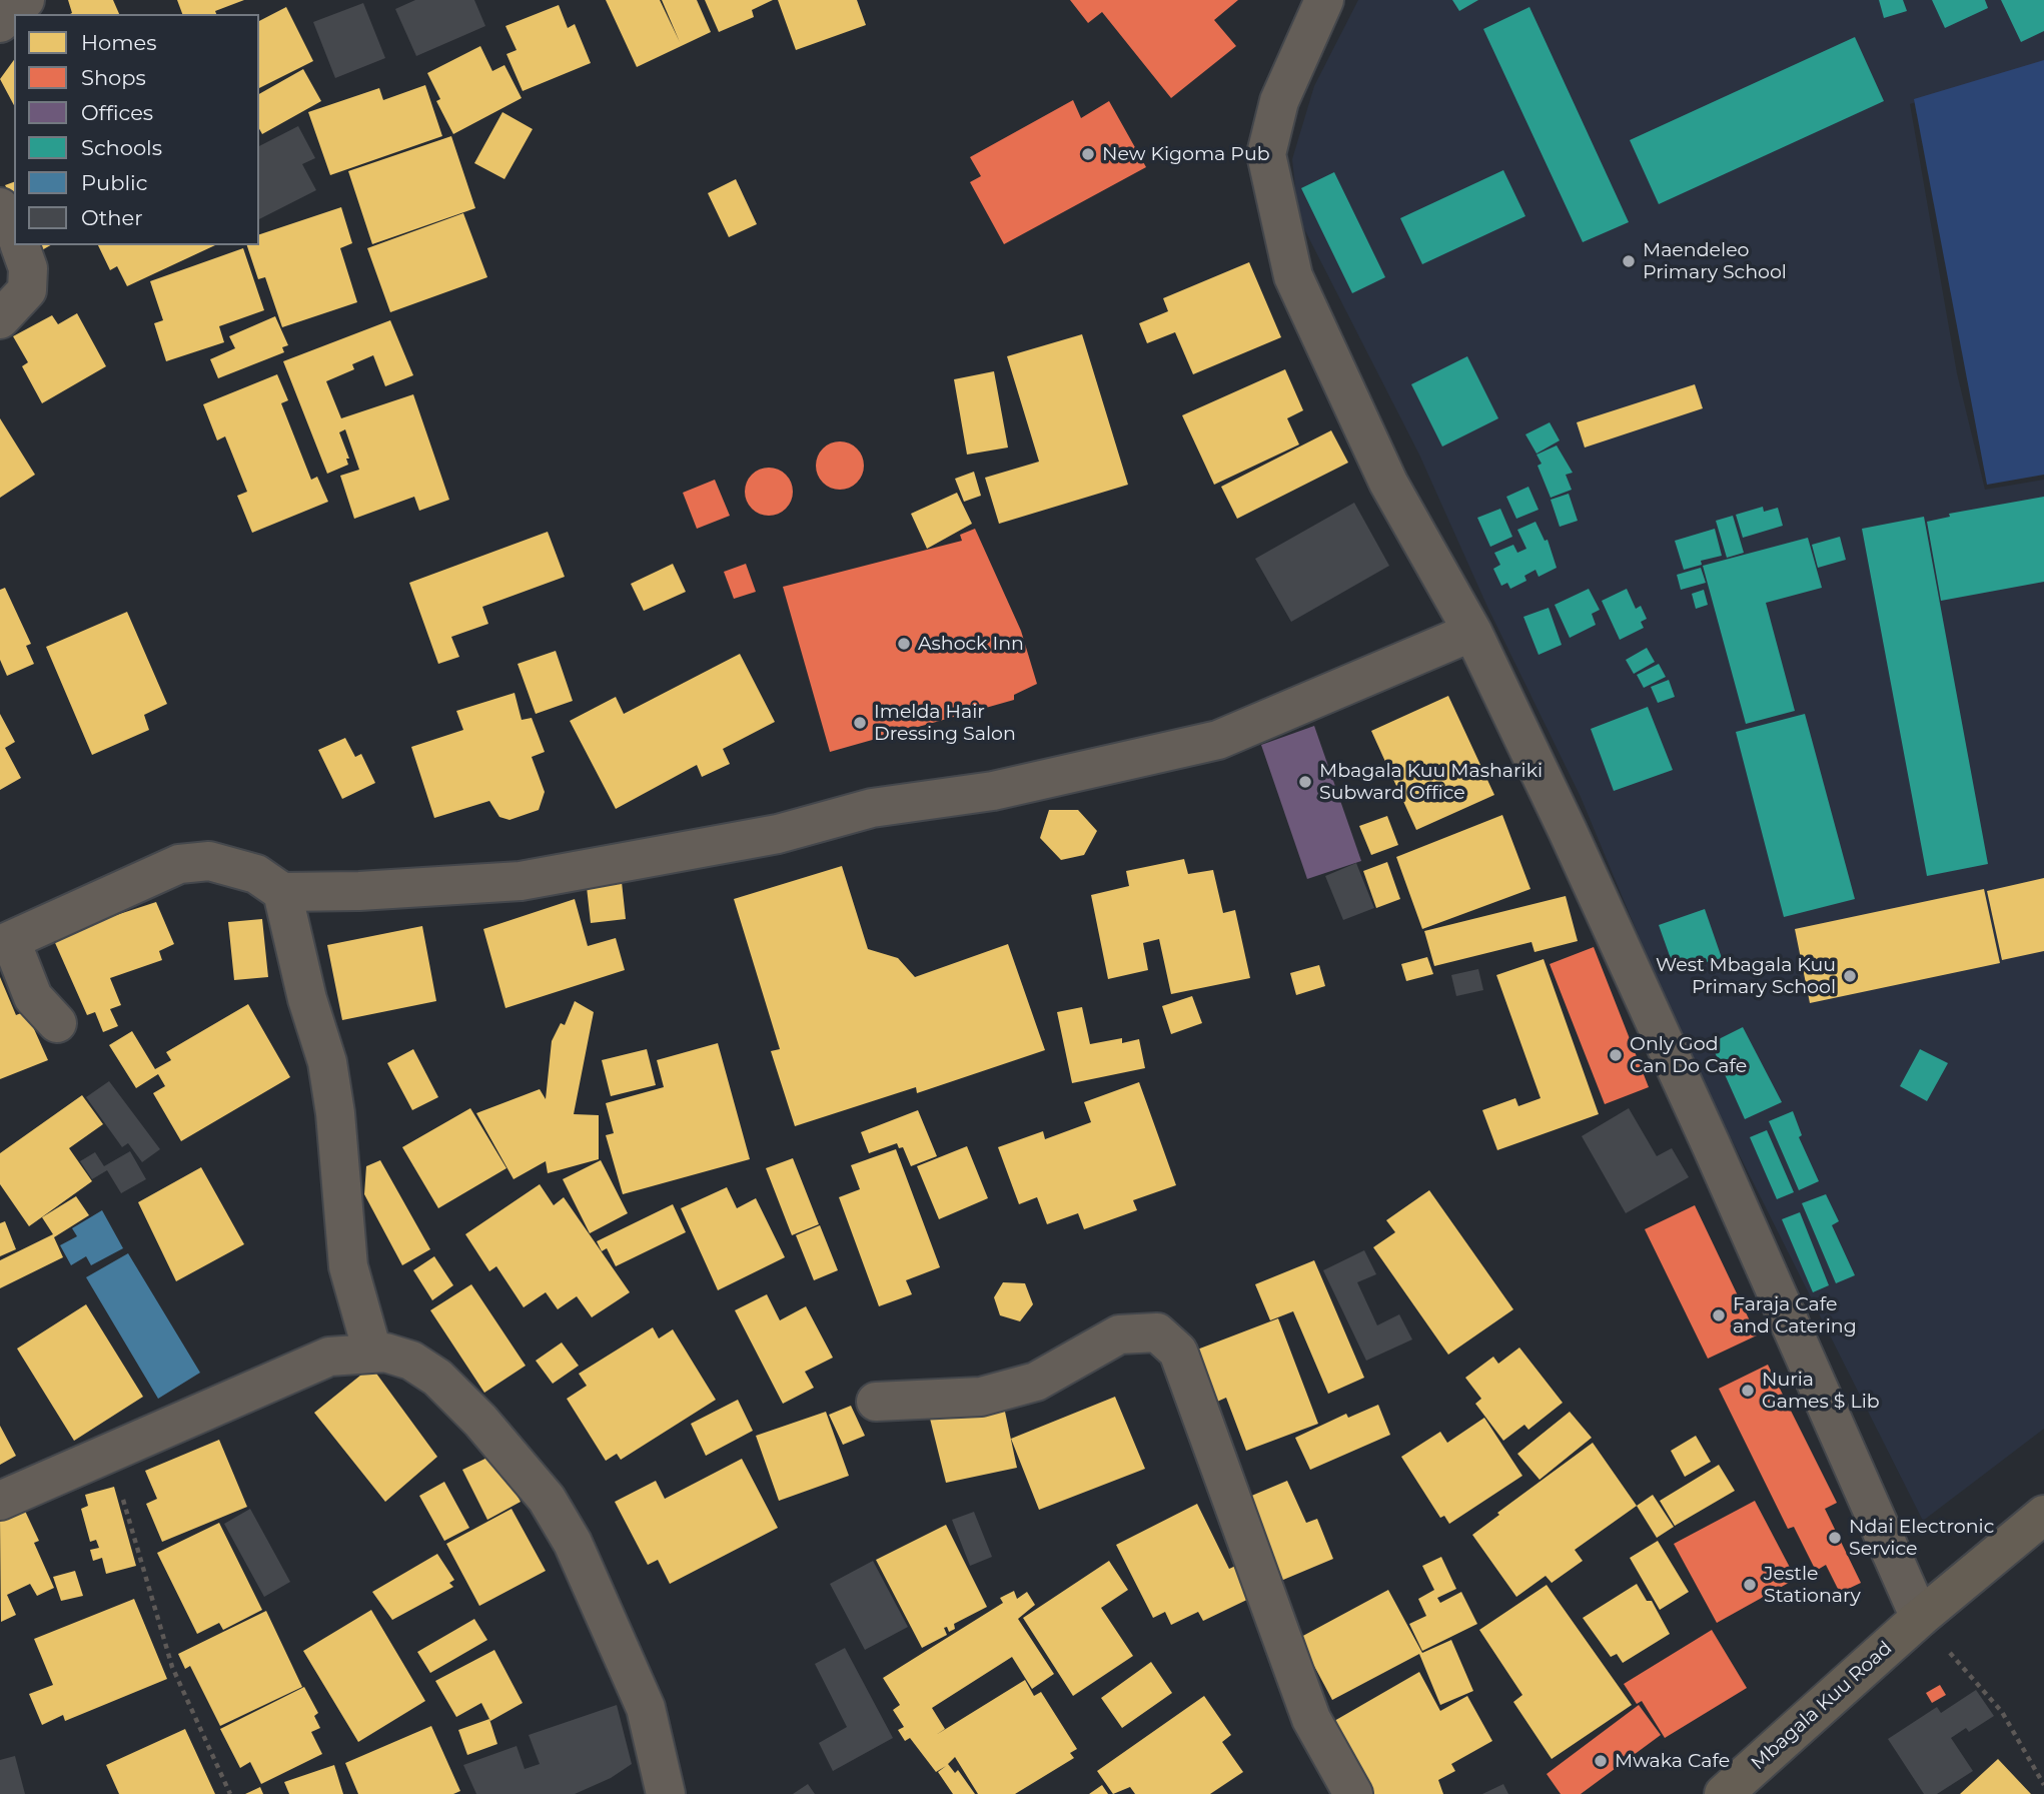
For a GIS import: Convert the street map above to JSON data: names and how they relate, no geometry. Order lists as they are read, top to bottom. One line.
{"streets":{"street":["Mbagala Kuu Road"]},"places":["New Kigoma Pub","Maendeleo Primary School","Ashock Inn","Imelda Hair Dressing Salon","Mbagala Kuu Mashariki Subward Office","West Mbagala Kuu Primary School","Only God Can Do Cafe","Faraja Cafe and Catering","Nuria Games $ Lib","Ndai Electronic Service","Jestle Stationary","Mwaka Cafe"],"legend":["Homes","Shops","Offices","Schools","Public","Other"]}
